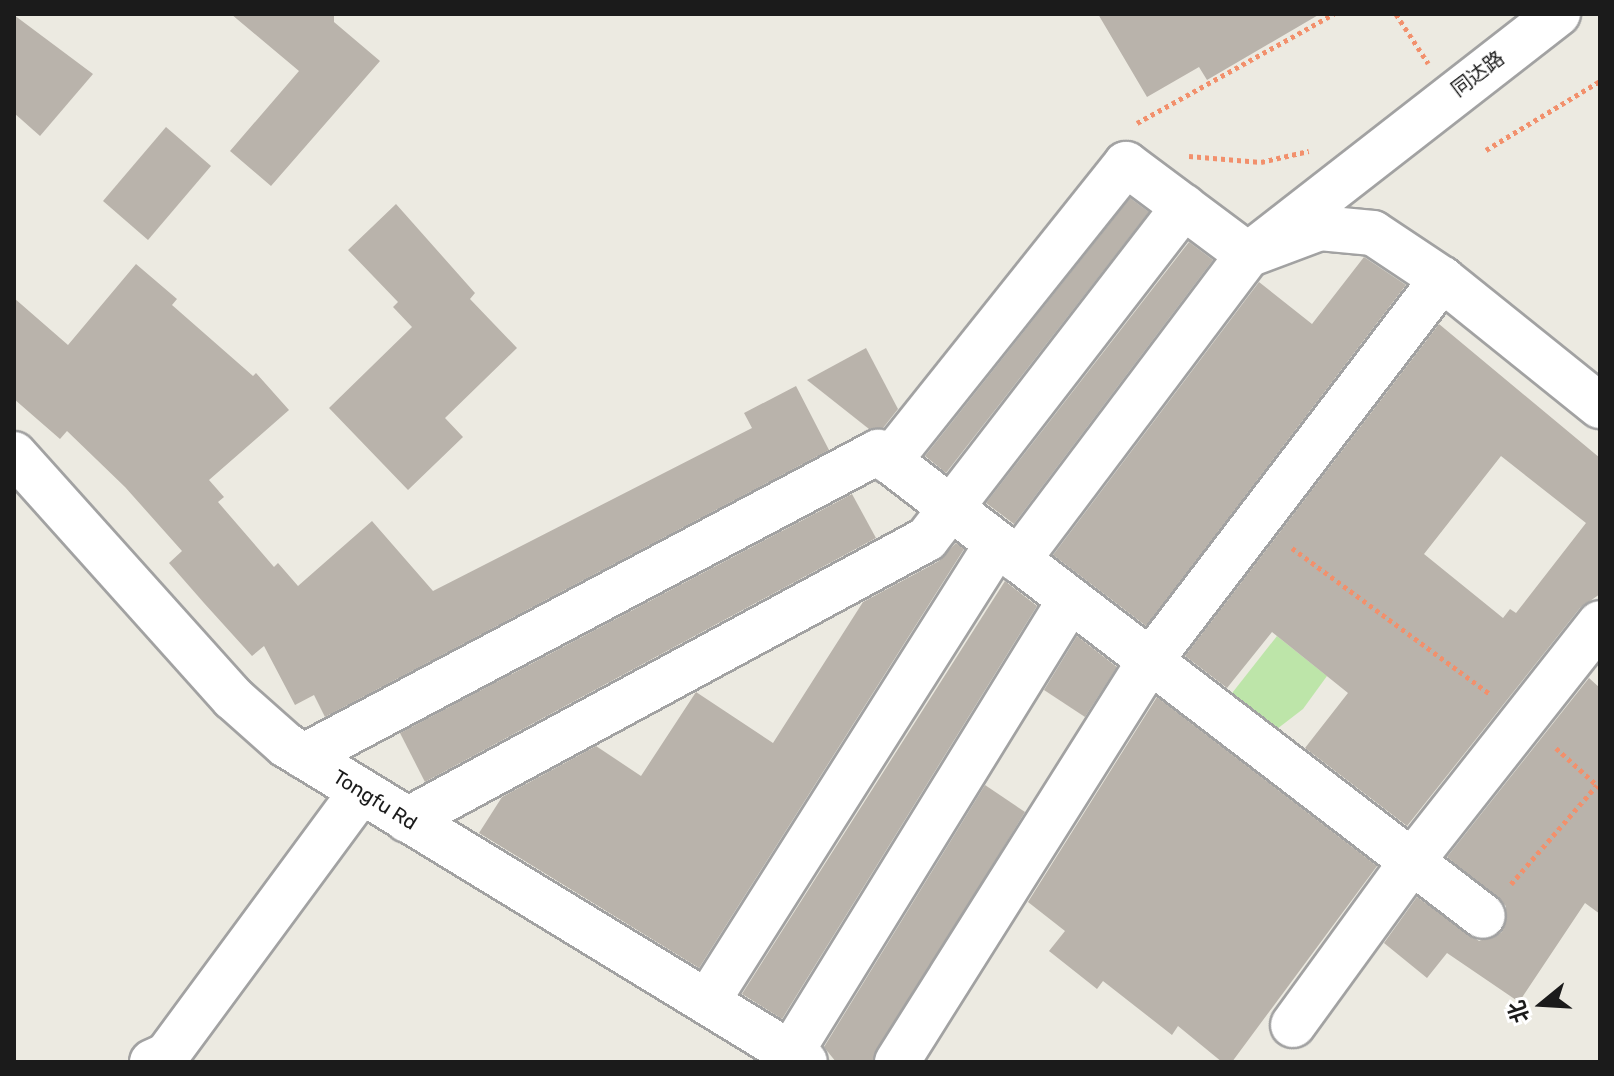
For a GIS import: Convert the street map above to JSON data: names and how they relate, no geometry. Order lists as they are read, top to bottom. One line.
{"streets":{"street":["同达路","Tongfu Rd"]},"crossings":[["同达路","Tongfu Rd"]],"north":"left"}
